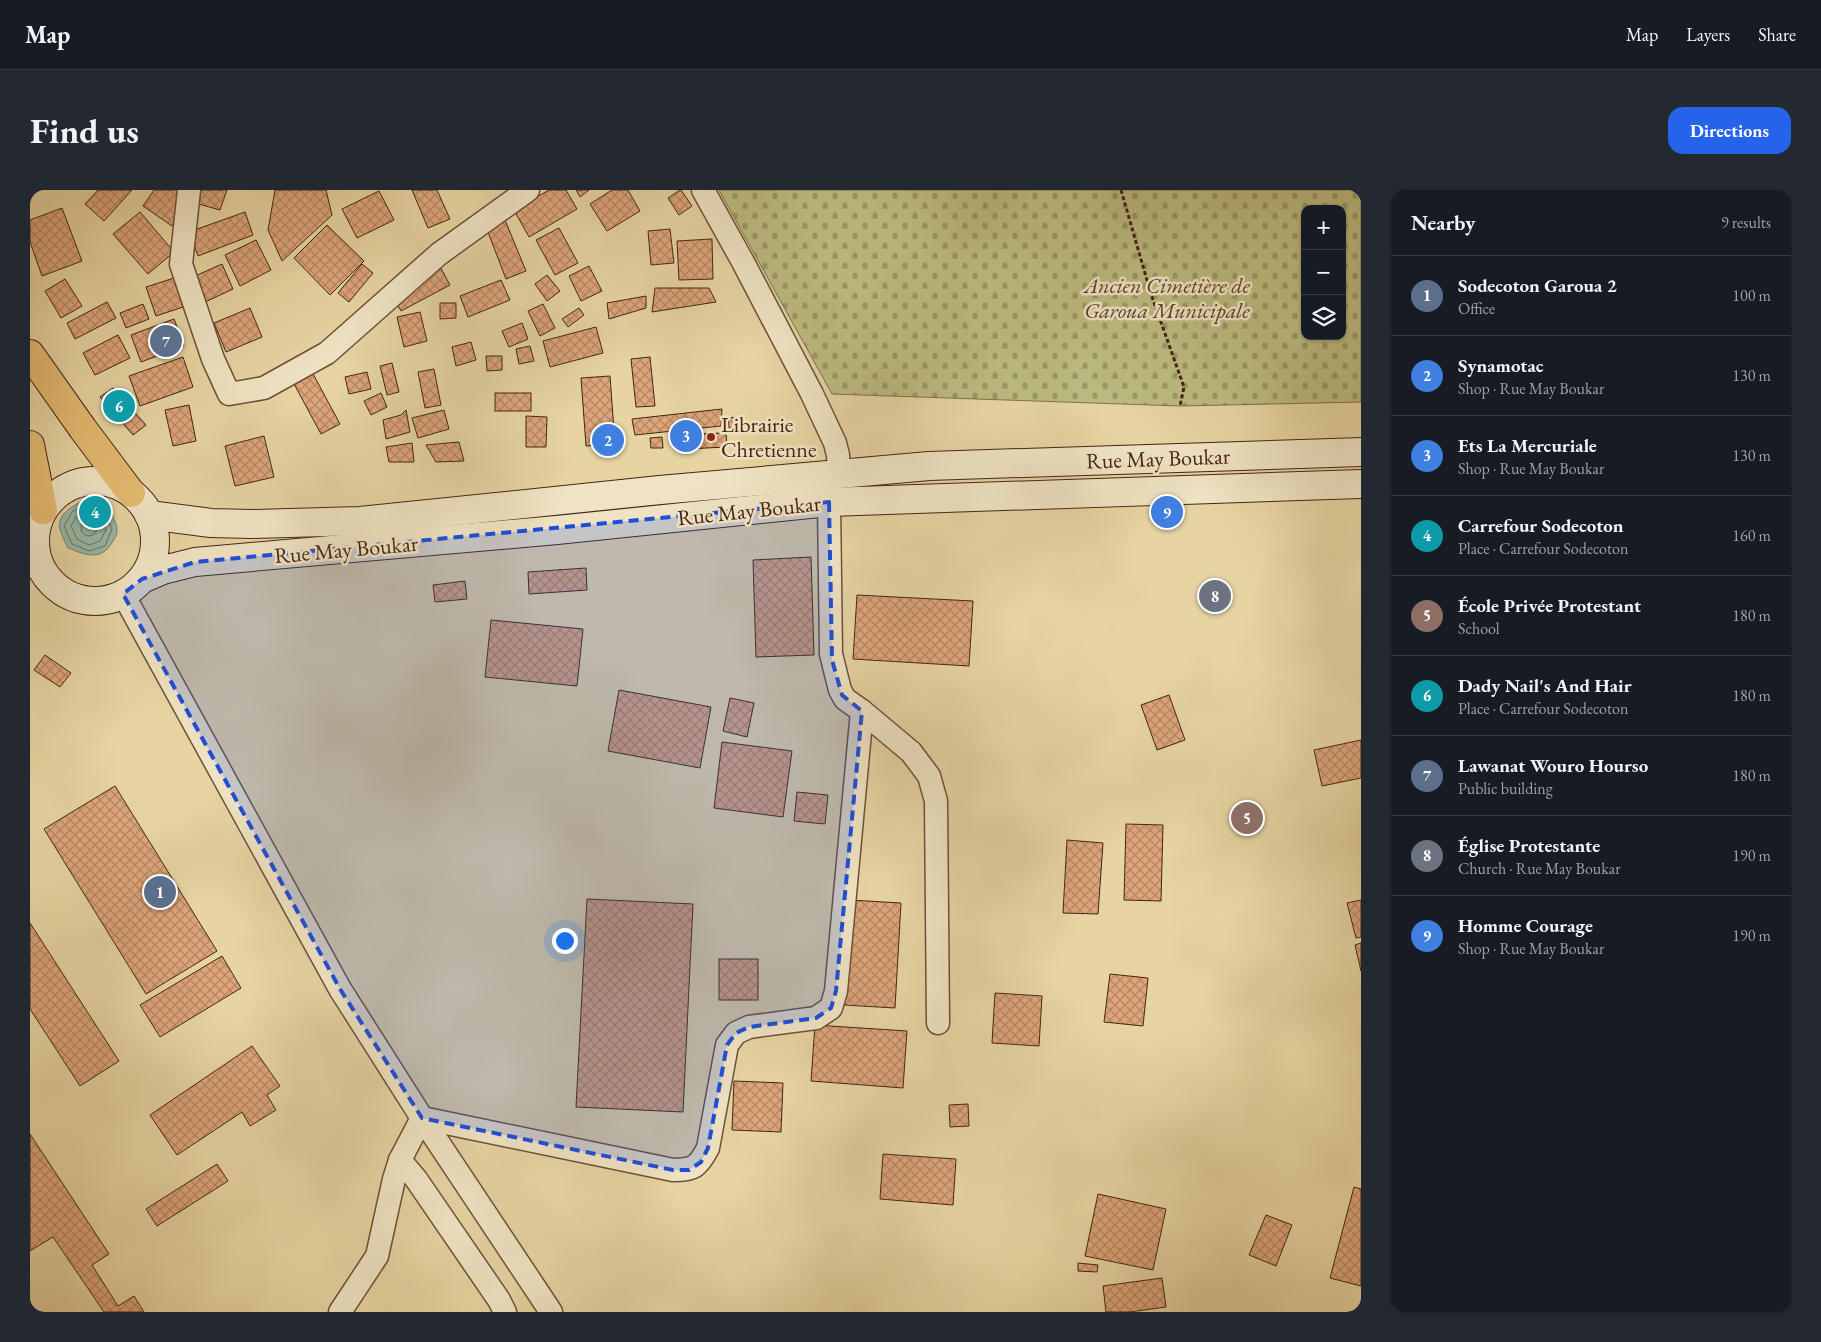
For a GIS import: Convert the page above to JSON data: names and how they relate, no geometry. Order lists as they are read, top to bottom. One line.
{"streets":{"main road":["Rue May Boukar"]},"parks":["Ancien Cimetière de Garoua Municipale"],"places":["Librairie Chretienne"],"page":{"header":"Map","nav":["Map","Layers","Share"],"buttons":"Directions","title":"Find us","heading":["Nearby","9 results"],"map_buttons":["+","−"],"list":[{"mark":"1","name":"Sodecoton Garoua 2","note":"Office","value":"100 m"},{"mark":"2","name":"Synamotac","note":"Shop · Rue May Boukar","value":"130 m"},{"mark":"3","name":"Ets La Mercuriale","note":"Shop · Rue May Boukar","value":"130 m"},{"mark":"4","name":"Carrefour Sodecoton","note":"Place · Carrefour Sodecoton","value":"160 m"},{"mark":"5","name":"École Privée Protestant","note":"School","value":"180 m"},{"mark":"6","name":"Dady Nail's And Hair","note":"Place · Carrefour Sodecoton","value":"180 m"},{"mark":"7","name":"Lawanat Wouro Hourso","note":"Public building","value":"180 m"},{"mark":"8","name":"Église Protestante","note":"Church · Rue May Boukar","value":"190 m"},{"mark":"9","name":"Homme Courage","note":"Shop · Rue May Boukar","value":"190 m"}],"pins":["7","6","3","2","4","9","8","5","1"]}}
